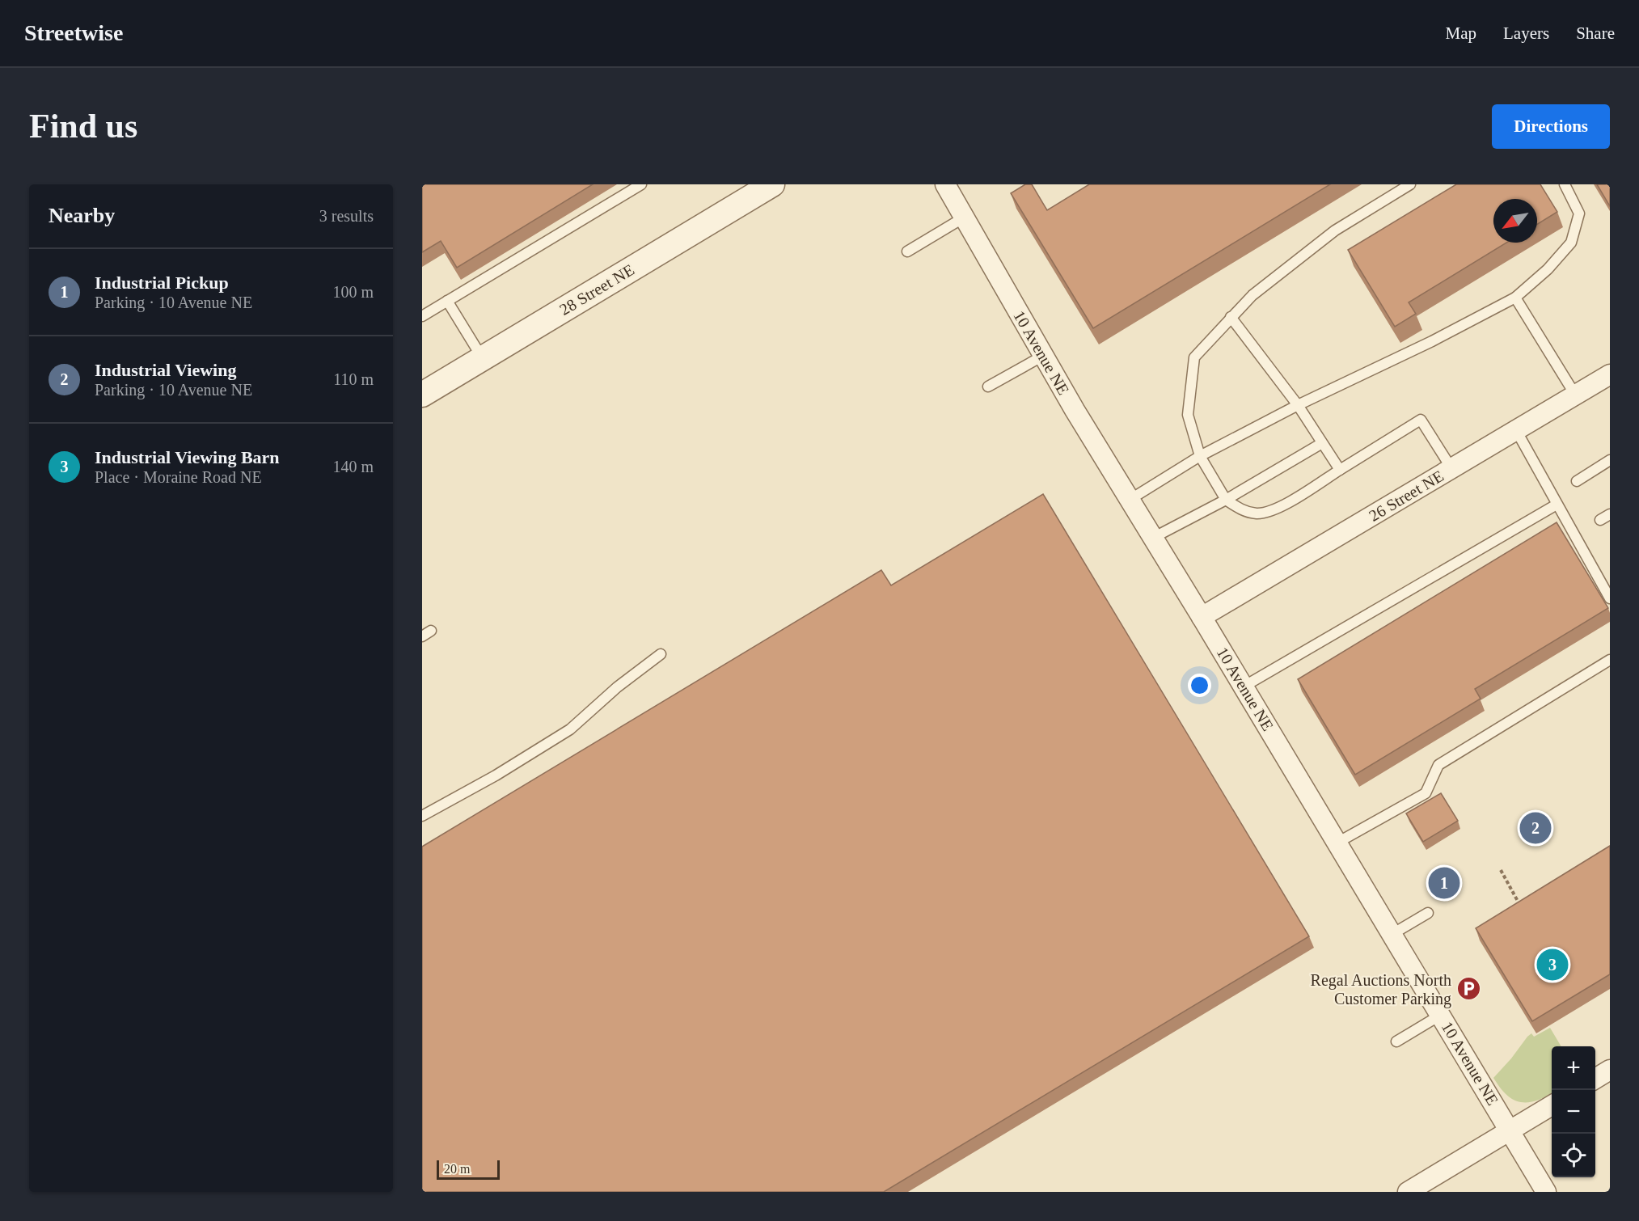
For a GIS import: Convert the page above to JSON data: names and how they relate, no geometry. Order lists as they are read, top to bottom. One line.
{"streets":{"street":["28 Street NE","10 Avenue NE","26 Street NE"]},"crossings":[["10 Avenue NE","26 Street NE"]],"places":{"parking":["Regal Auctions North Customer Parking"]},"scale_bar":"20 m","north":"bottom left","page":{"header":"Streetwise","nav":["Map","Layers","Share"],"buttons":"Directions","title":"Find us","heading":["Nearby","3 results"],"list":[{"mark":"1","name":"Industrial Pickup","note":"Parking · 10 Avenue NE","value":"100 m"},{"mark":"2","name":"Industrial Viewing","note":"Parking · 10 Avenue NE","value":"110 m"},{"mark":"3","name":"Industrial Viewing Barn","note":"Place · Moraine Road NE","value":"140 m"}],"pins":["2","1","3"],"map_buttons":["+","−"],"scale":"20 m"}}
